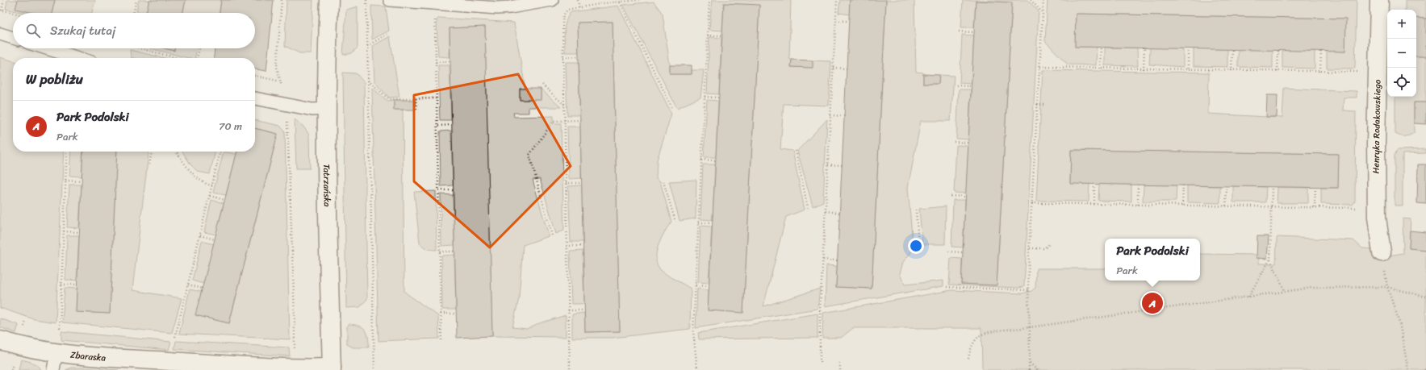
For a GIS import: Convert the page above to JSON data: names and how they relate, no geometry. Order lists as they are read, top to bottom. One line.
{"streets":{"street":["Henryka Rodakowskiego","Tatrzańska","Zbaraska"]},"crossings":[["Tatrzańska","Zbaraska"]],"page":{"map_buttons":["+","−"],"search":"Szukaj tutaj","heading":"W pobliżu","list":[{"mark":"A","name":"Park Podolski","note":"Park","value":"70 m"}],"popup":["Park Podolski","Park"],"pins":"A"}}
